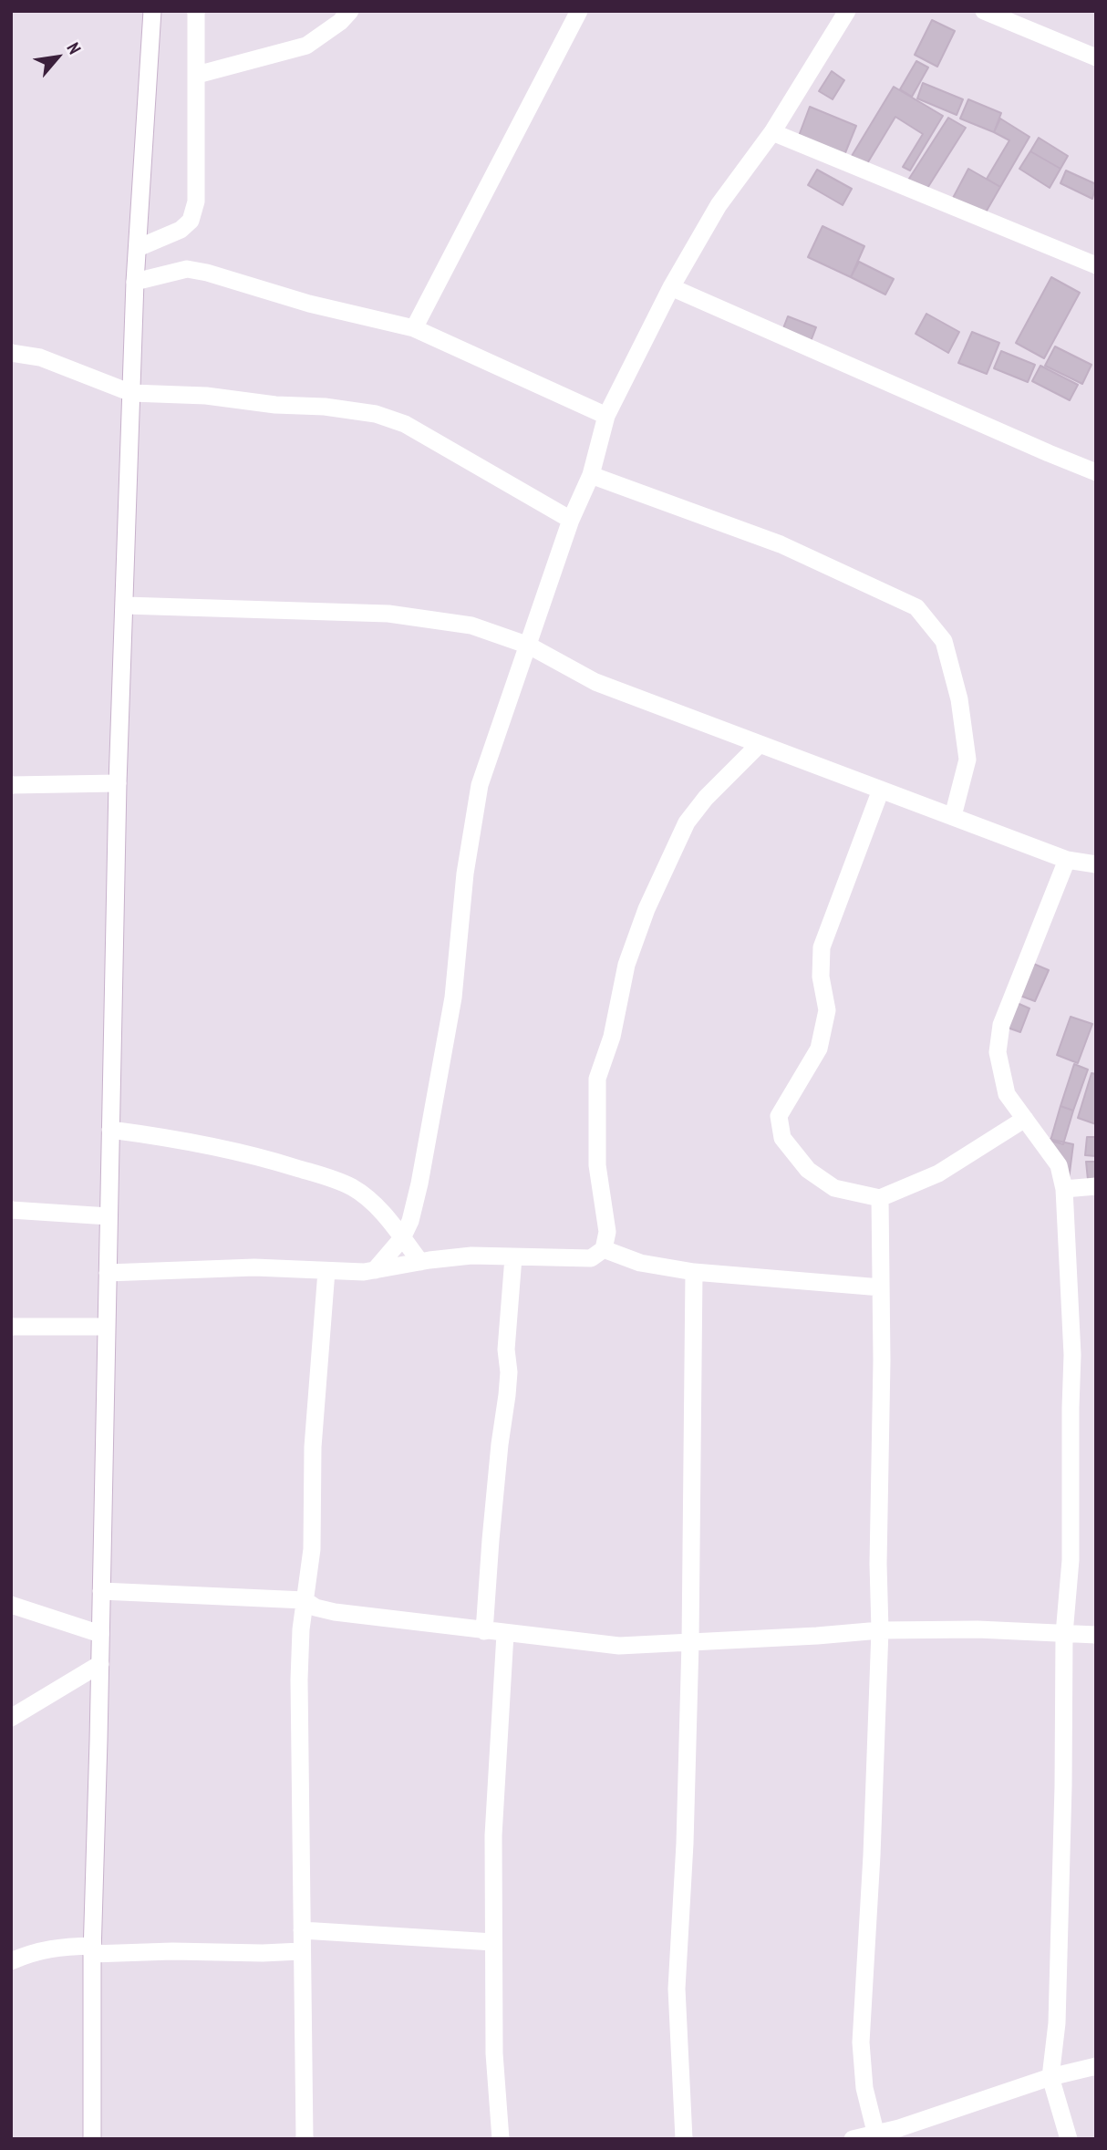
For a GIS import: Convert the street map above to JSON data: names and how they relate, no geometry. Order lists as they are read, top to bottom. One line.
{"north":"top right"}
